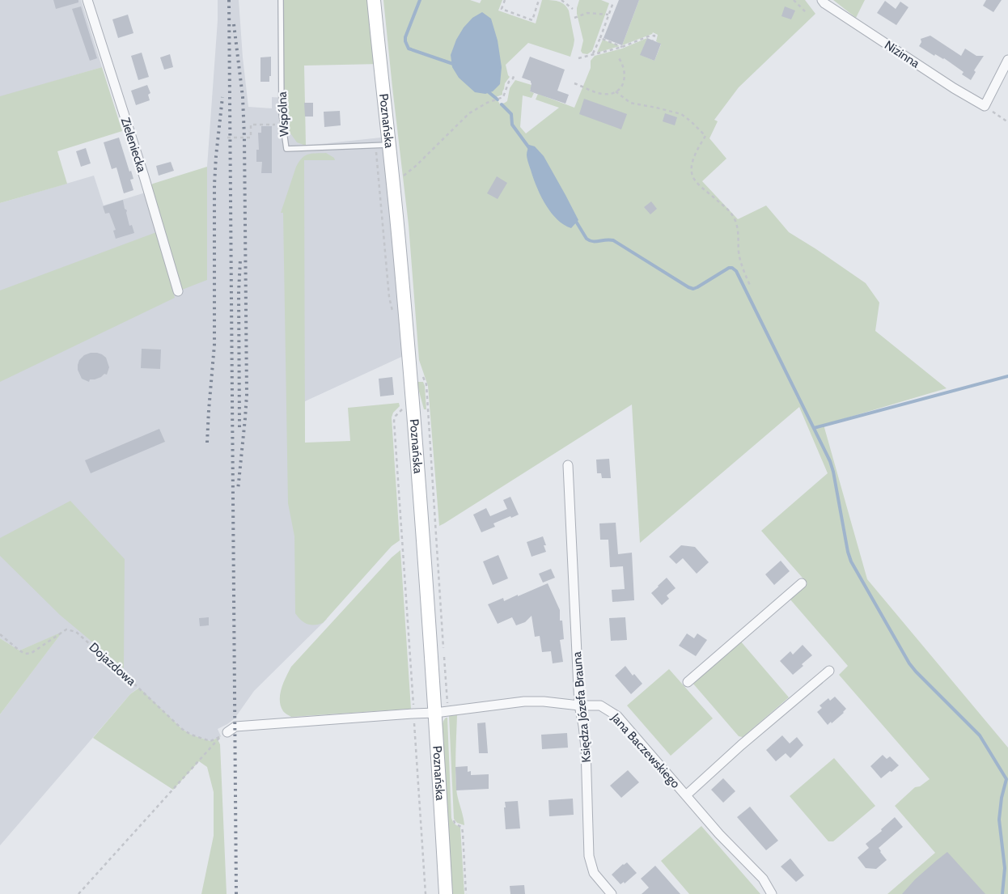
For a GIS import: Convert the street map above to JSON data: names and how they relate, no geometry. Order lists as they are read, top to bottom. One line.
{"streets":{"main road":["Poznańska"],"street":["Nizinna","Zieleniecka","Księdza Józefa Brauna","Jana Baczewskiego"],"lane":["Wspólna"],"path":["Dojazdowa"]},"crossings":[["Wspólna","Poznańska"],["Poznańska","Jana Baczewskiego"],["Dojazdowa","Jana Baczewskiego"],["Księdza Józefa Brauna","Jana Baczewskiego"]]}
